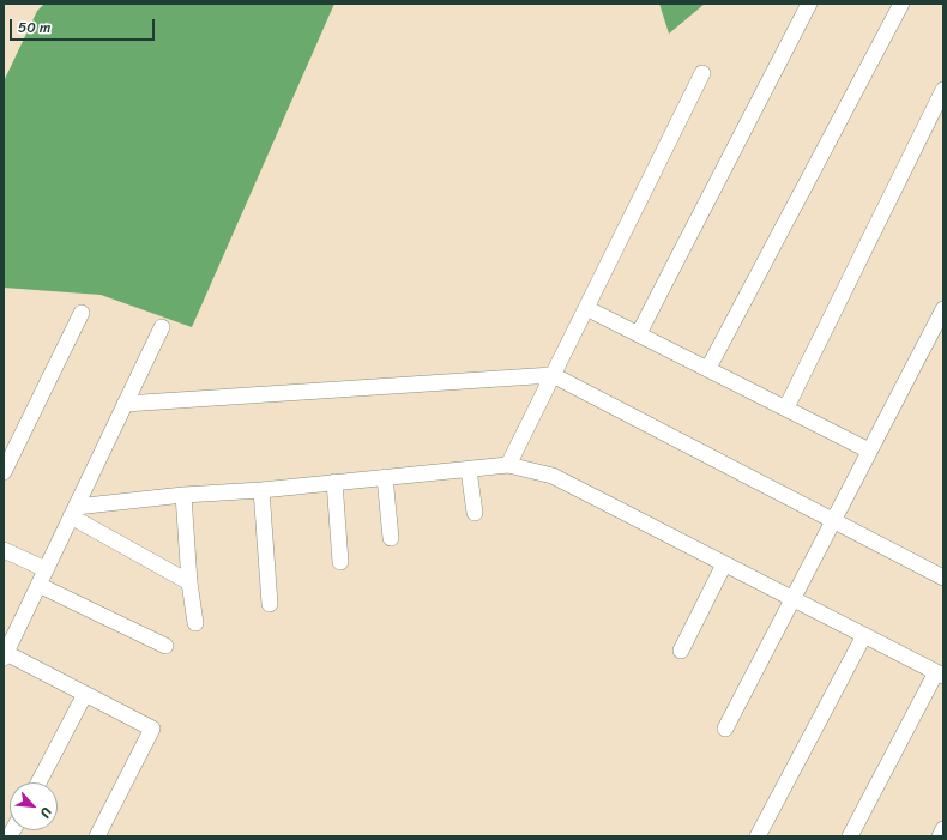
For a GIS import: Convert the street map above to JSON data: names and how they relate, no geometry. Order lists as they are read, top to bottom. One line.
{"scale_bar":"50 m","north":"bottom right"}
